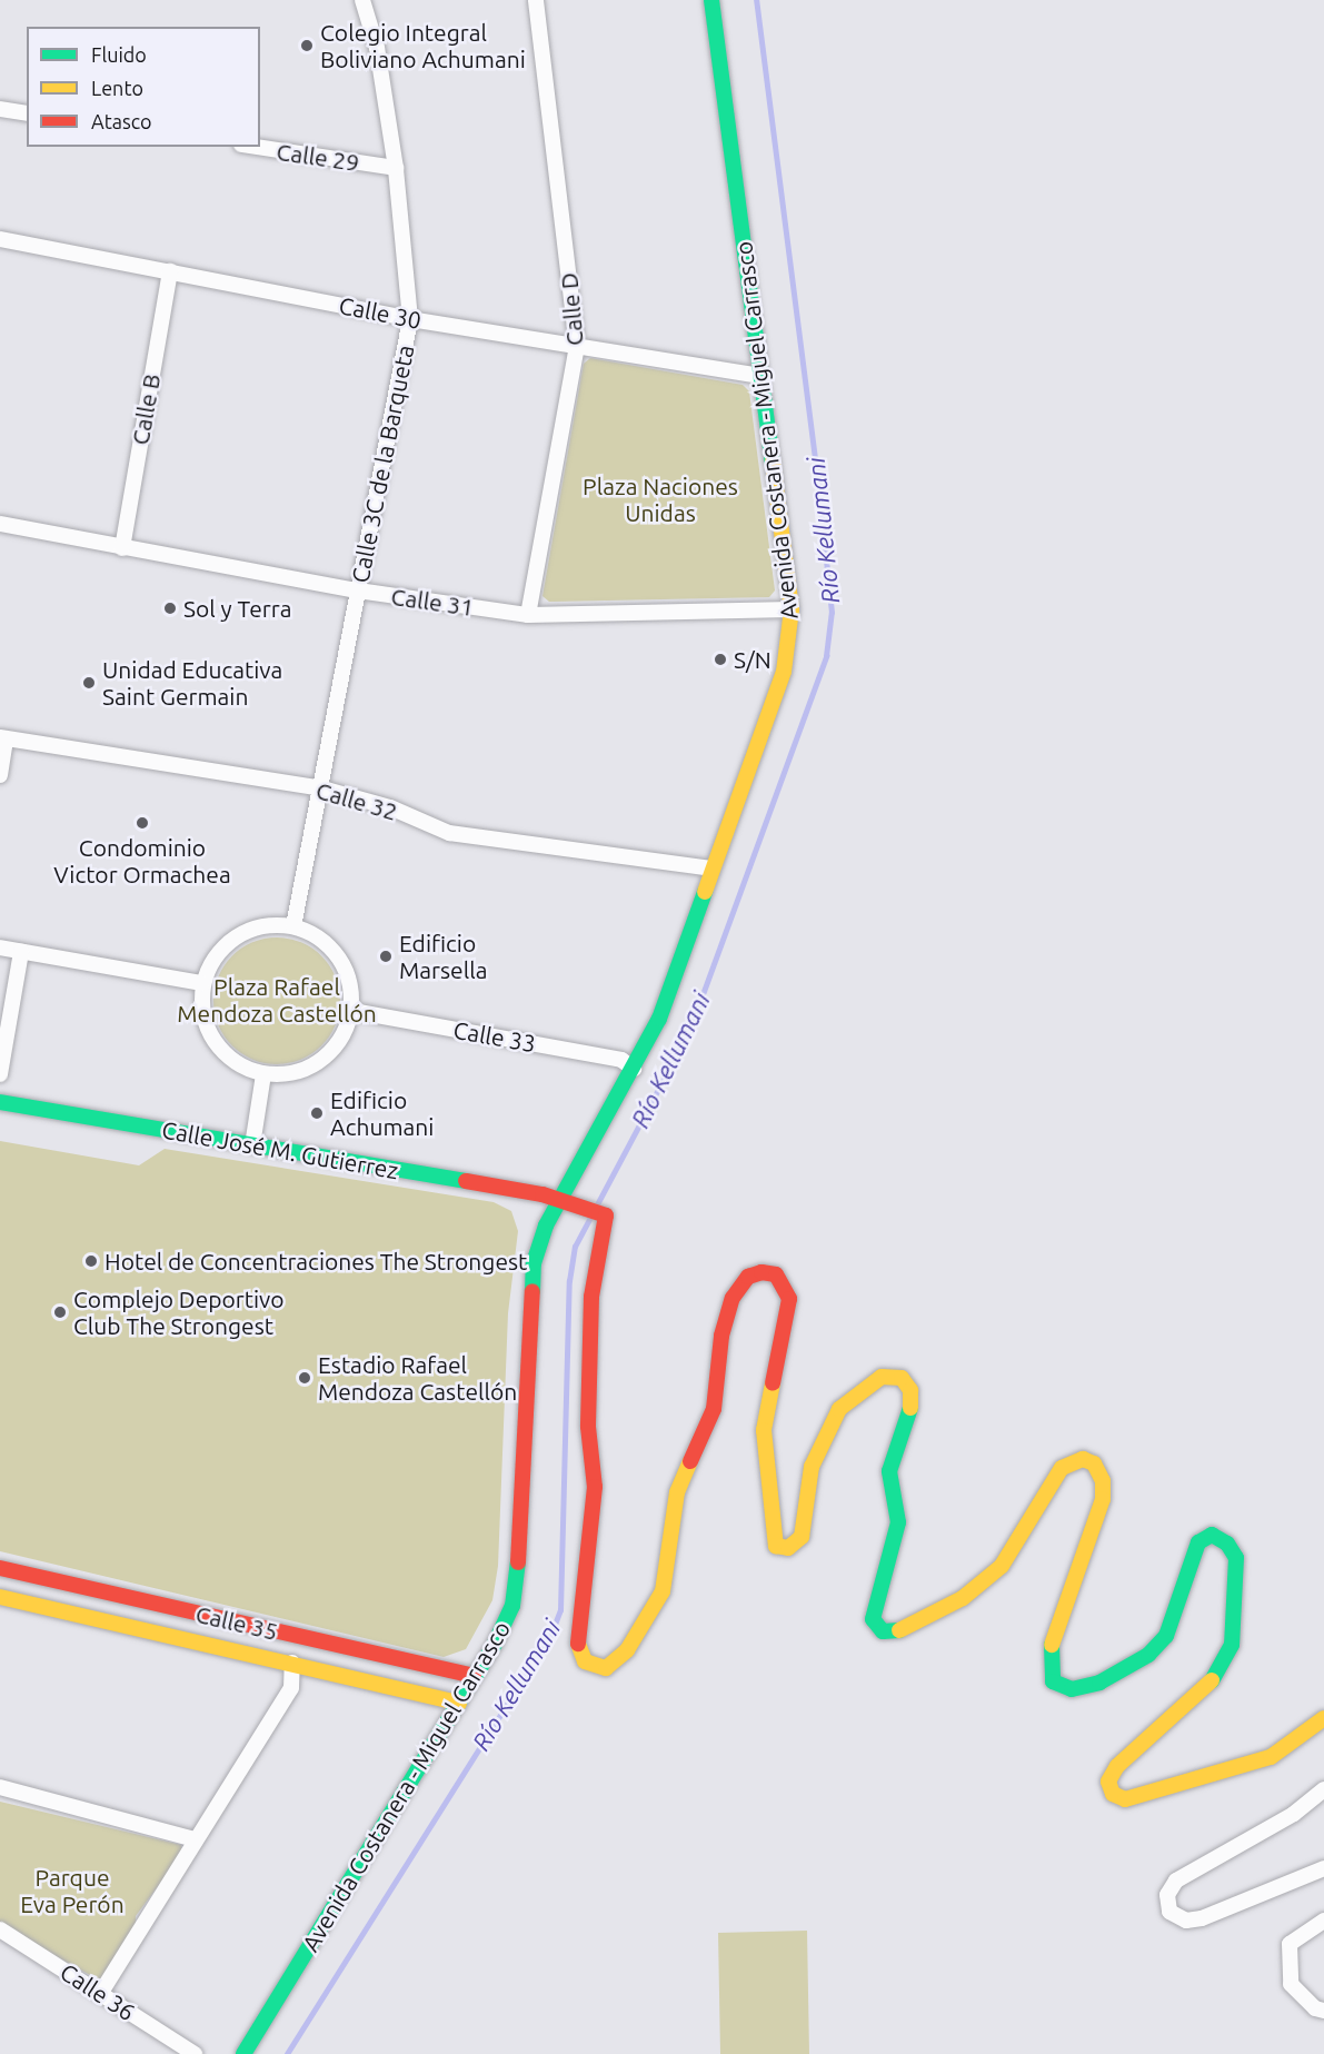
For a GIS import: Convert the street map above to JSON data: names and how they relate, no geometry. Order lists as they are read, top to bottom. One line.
{"streets":{"street":["Calle 29","Calle D","Calle 30","Calle B","Avenida Costanera - Miguel Carrasco","Calle 3C de la Barqueta","Calle 31","Calle 32","Calle 33","Calle José M. Gutierrez","Calle 35","Calle 36"]},"crossings":[["Calle 29","Calle 3C de la Barqueta"],["Calle D","Calle 30"],["Calle D","Calle 31"],["Calle 30","Calle B"],["Calle 30","Avenida Costanera - Miguel Carrasco"],["Calle 30","Calle 3C de la Barqueta"],["Calle B","Calle 31"],["Avenida Costanera - Miguel Carrasco","Calle 31"],["Avenida Costanera - Miguel Carrasco","Calle 32"],["Avenida Costanera - Miguel Carrasco","Calle 33"],["Avenida Costanera - Miguel Carrasco","Calle José M. Gutierrez"],["Avenida Costanera - Miguel Carrasco","Calle 35"],["Calle 3C de la Barqueta","Calle 31"],["Calle 3C de la Barqueta","Calle 32"],["Calle 3C de la Barqueta","Calle 33"]],"water":["Río Kellumani"],"parks":["Plaza Naciones Unidas","Plaza Rafael Mendoza Castellón","Parque Eva Perón"],"places":["Colegio Integral Boliviano Achumani","Sol y Terra","S/N","Unidad Educativa Saint Germain","Condominio Victor Ormachea","Edificio Marsella","Edificio Achumani","Hotel de Concentraciones The Strongest","Complejo Deportivo Club The Strongest","Estadio Rafael Mendoza Castellón"],"legend":["Fluido","Lento","Atasco"]}
